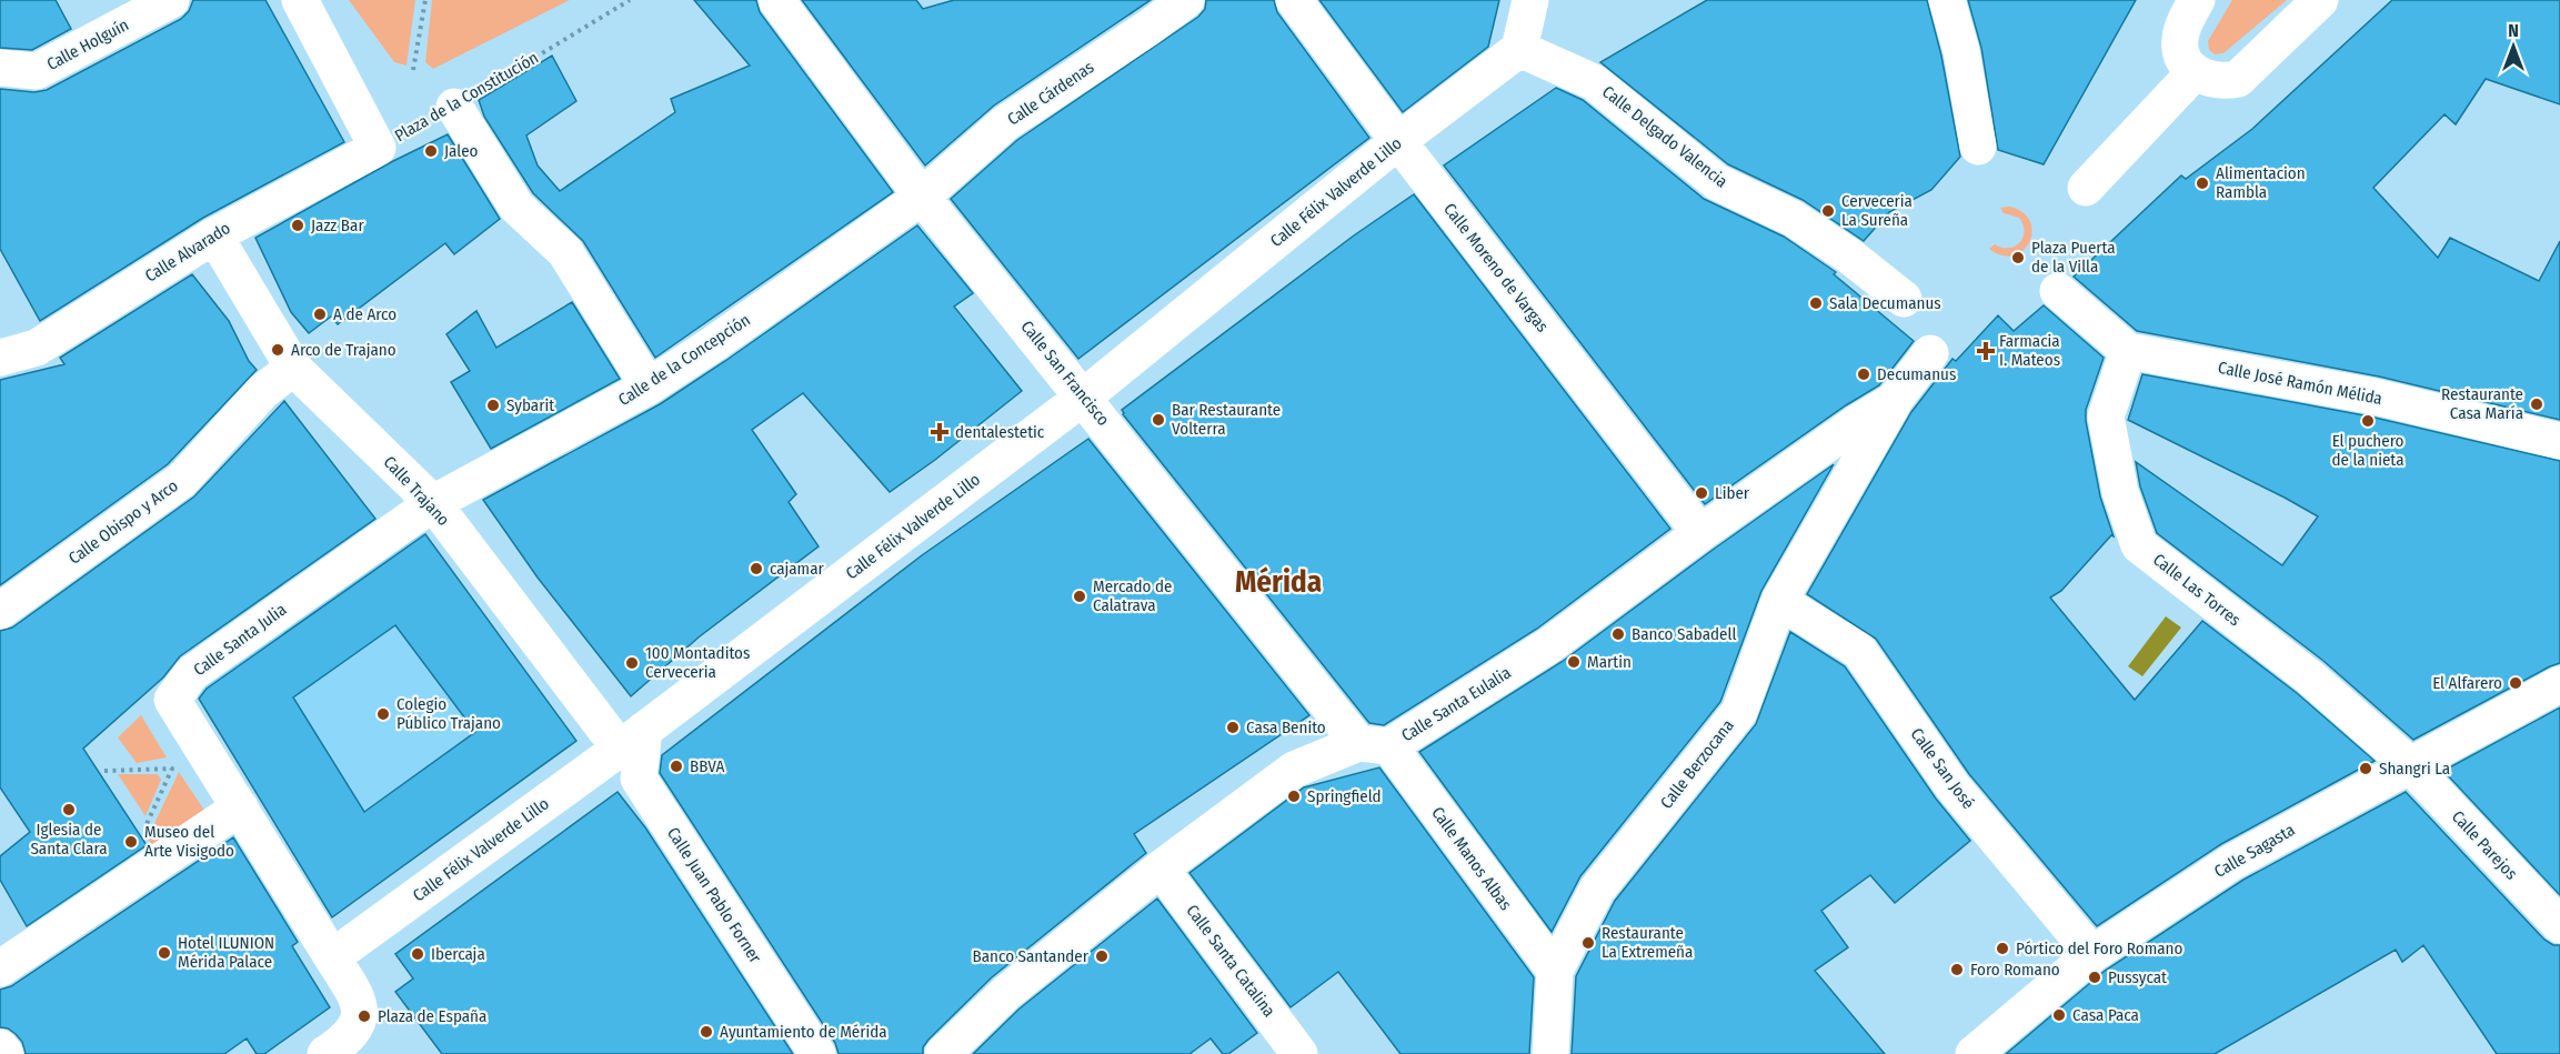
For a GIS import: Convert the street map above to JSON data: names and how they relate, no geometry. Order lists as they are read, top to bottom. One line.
{"streets":{"street":["Calle Holguín","Calle Cárdenas","Plaza de la Constitución","Calle Delgado Valencia","Calle Félix Valverde Lillo","Calle Alvarado","Calle Moreno de Vargas","Calle de la Concepción","Calle San Francisco","Calle José Ramón Mélida","Calle Trajano","Calle Obispo y Arco","Calle Las Torres","Calle Santa Julia","Calle Santa Eulalia","Calle Berzocana","Calle San José","Calle Parejos","Calle Sagasta","Calle Manos Albas","Calle Juan Pablo Forner","Calle Santa Catalina"]},"crossings":[["Calle Cárdenas","Calle de la Concepción"],["Calle Cárdenas","Calle San Francisco"],["Plaza de la Constitución","Calle Alvarado"],["Calle Delgado Valencia","Calle Félix Valverde Lillo"],["Calle Félix Valverde Lillo","Calle Moreno de Vargas"],["Calle Félix Valverde Lillo","Calle San Francisco"],["Calle Félix Valverde Lillo","Calle Trajano"],["Calle Félix Valverde Lillo","Calle Santa Julia"],["Calle Félix Valverde Lillo","Calle Juan Pablo Forner"],["Calle Alvarado","Calle Trajano"],["Calle Moreno de Vargas","Calle Santa Eulalia"],["Calle de la Concepción","Calle San Francisco"],["Calle de la Concepción","Calle Trajano"],["Calle de la Concepción","Calle Santa Julia"],["Calle San Francisco","Calle Santa Eulalia"],["Calle San Francisco","Calle Manos Albas"],["Calle José Ramón Mélida","Calle Las Torres"],["Calle Trajano","Calle Obispo y Arco"],["Calle Trajano","Calle Santa Julia"],["Calle Trajano","Calle Juan Pablo Forner"],["Calle Las Torres","Calle Parejos"],["Calle Las Torres","Calle Sagasta"],["Calle Santa Eulalia","Calle Berzocana"],["Calle Santa Eulalia","Calle Manos Albas"],["Calle Santa Eulalia","Calle Santa Catalina"],["Calle Berzocana","Calle San José"],["Calle Berzocana","Calle Manos Albas"],["Calle San José","Calle Sagasta"],["Calle Parejos","Calle Sagasta"]],"districts":["Mérida"],"places":{"other":["Jaleo","Alimentacion Rambla","Cerveceria La Sureña","Jazz Bar","Plaza Puerta de la Villa","Sala Decumanus","A de Arco","Arco de Trajano","Decumanus","Restaurante Casa María","Sybarit","Bar Restaurante Volterra","El puchero de la nieta","Liber","cajamar","Mercado de Calatrava","Banco Sabadell","Martin","100 Montaditos Cerveceria","El Alfarero","Colegio Público Trajano","Casa Benito","BBVA","Shangri La","Springfield","Iglesia de Santa Clara","Museo del Arte Visigodo","Restaurante La Extremeña","Pórtico del Foro Romano","Hotel ILUNION Mérida Palace","Ibercaja","Banco Santander","Foro Romano","Pussycat","Casa Paca","Plaza de España","Ayuntamiento de Mérida"],"health":["Farmacia I. Mateos","dentalestetic"]},"north":"top"}
